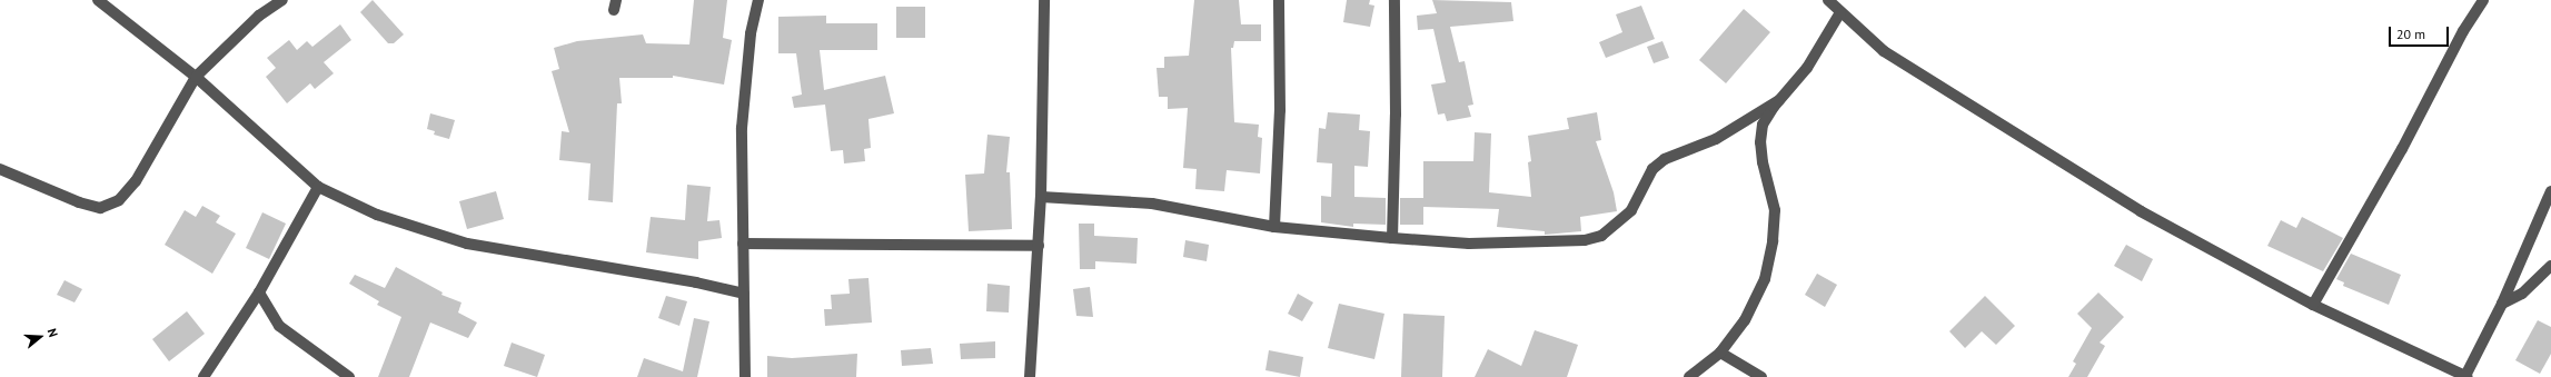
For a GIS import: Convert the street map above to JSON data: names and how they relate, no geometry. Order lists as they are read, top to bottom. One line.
{"scale_bar":"20 m","north":"right"}
